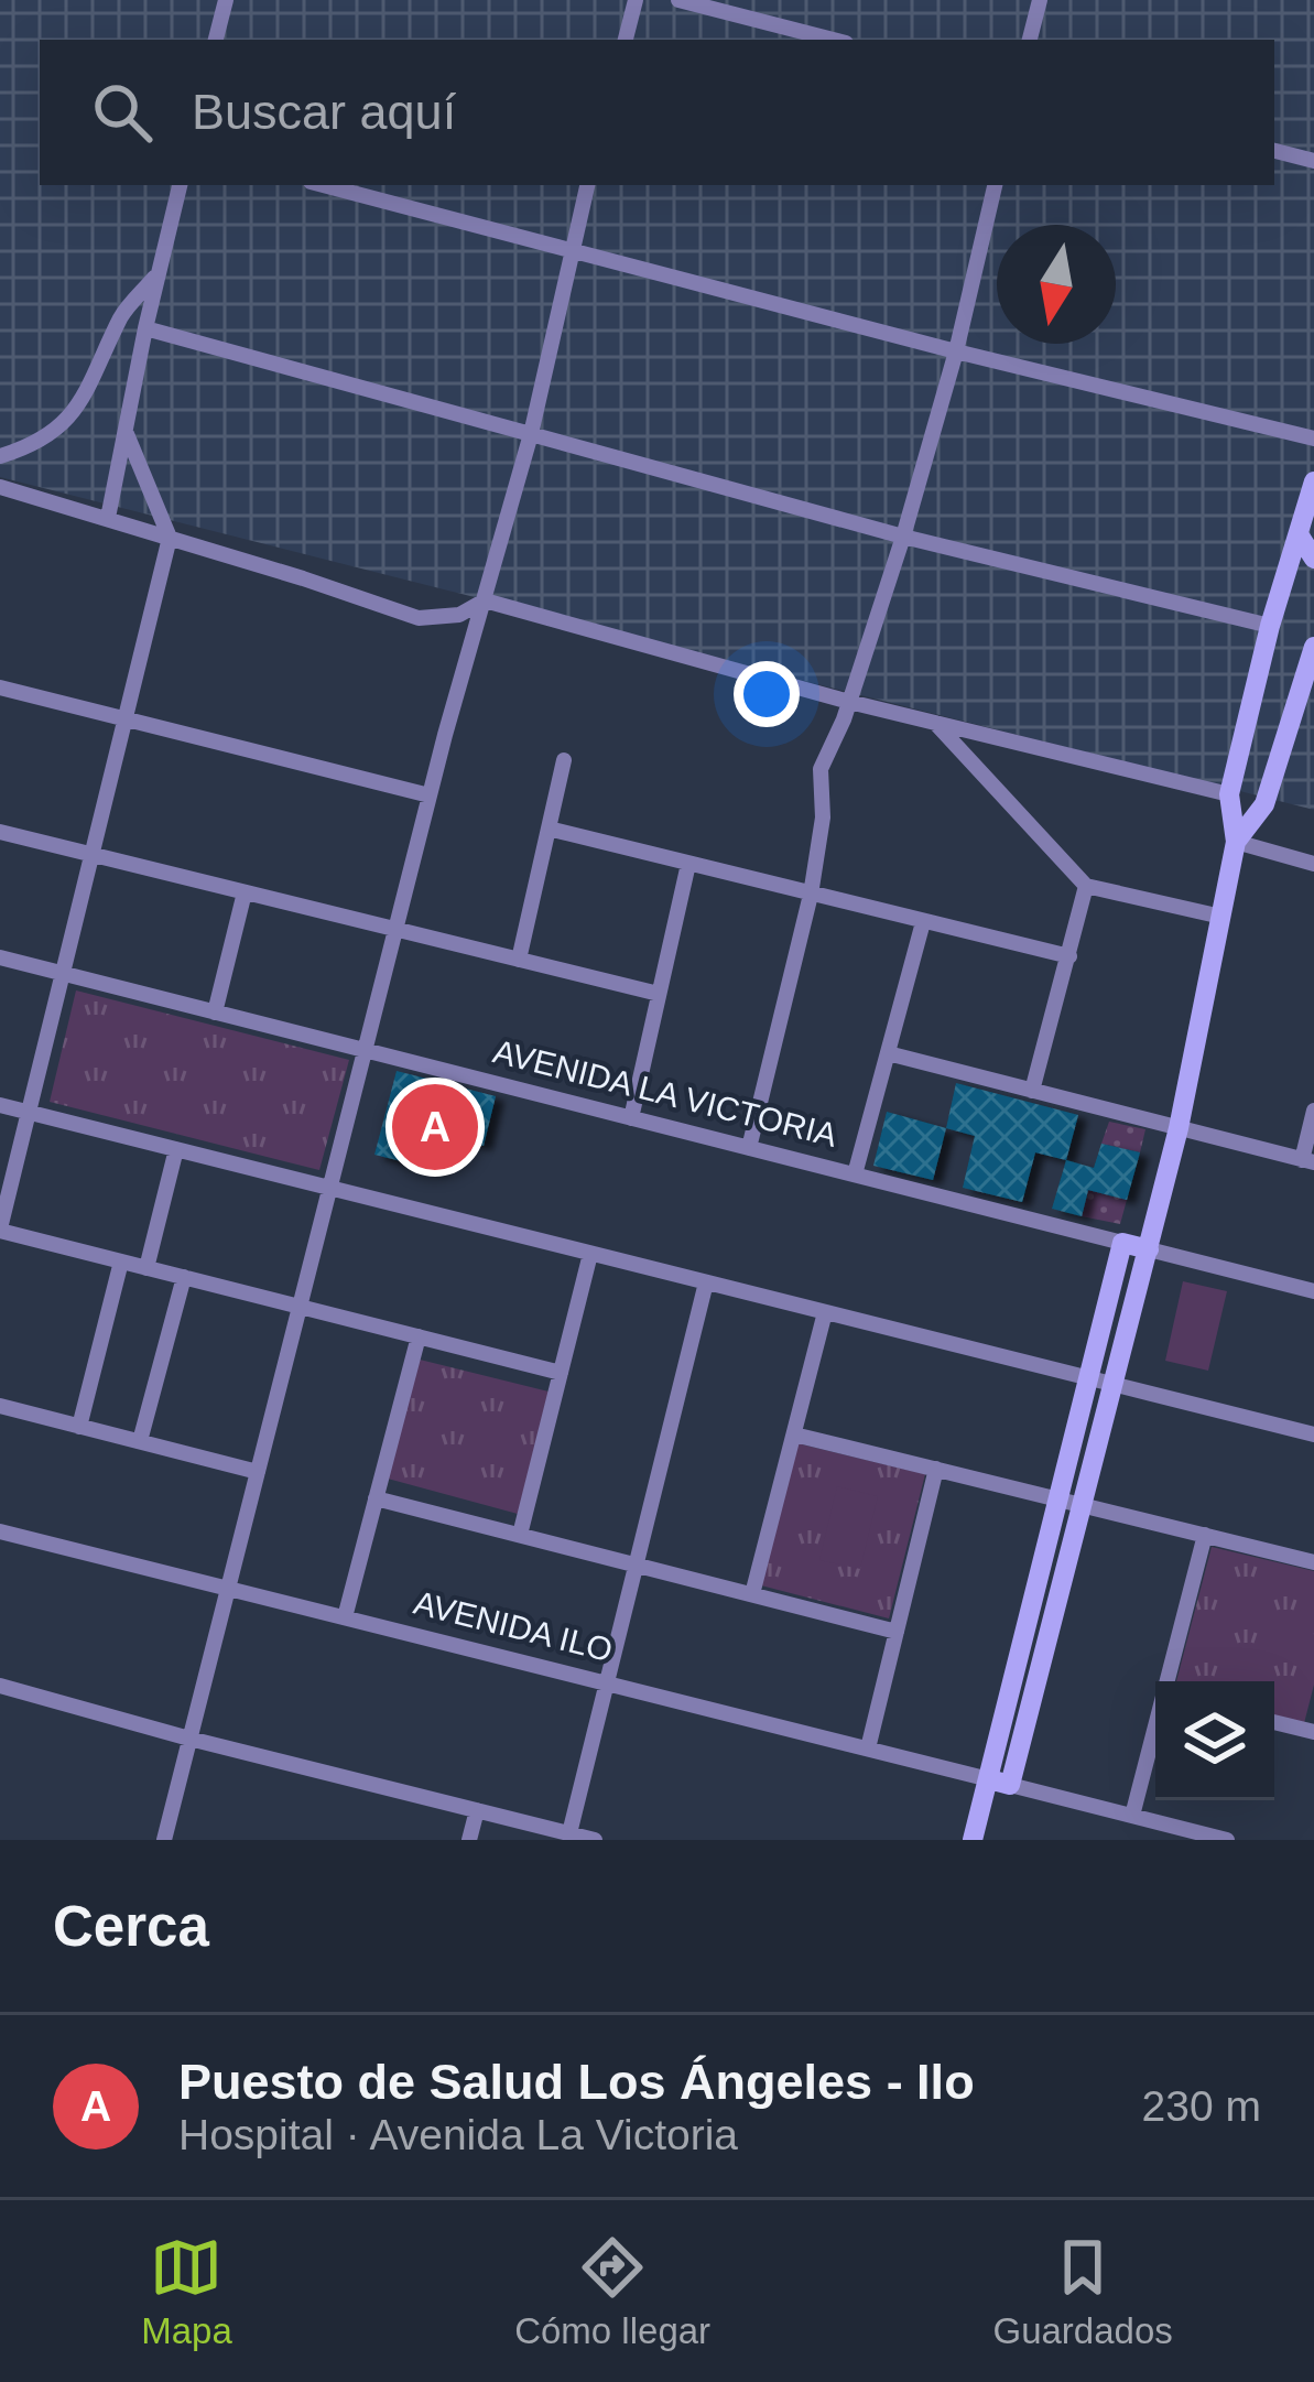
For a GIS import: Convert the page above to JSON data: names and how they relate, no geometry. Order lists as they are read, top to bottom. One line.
{"streets":{"street":["AVENIDA LA VICTORIA","AVENIDA ILO"]},"north":"bottom","page":{"search":"Buscar aquí","pins":"A","heading":"Cerca","list":[{"mark":"A","name":"Puesto de Salud Los Ángeles - Ilo","note":"Hospital · Avenida La Victoria","value":"230 m"}],"nav":["Mapa","Cómo llegar","Guardados"]}}
